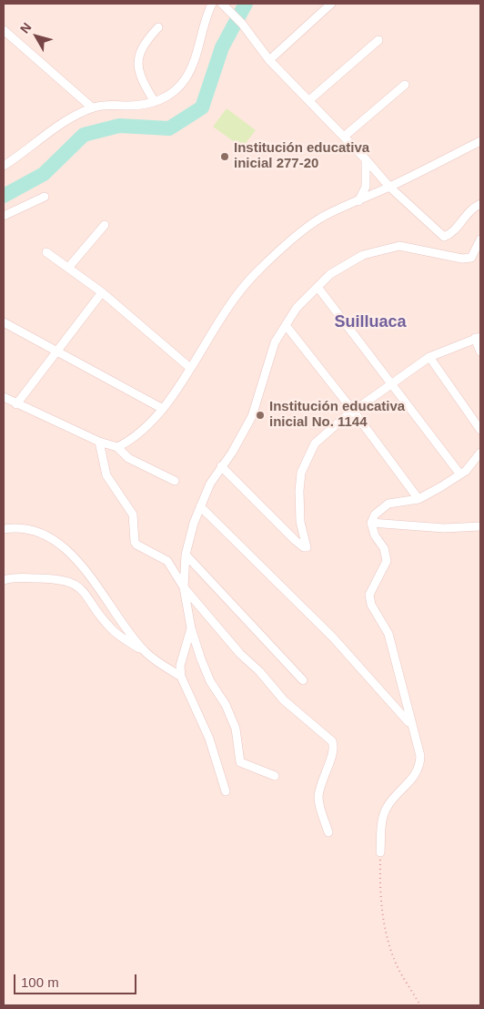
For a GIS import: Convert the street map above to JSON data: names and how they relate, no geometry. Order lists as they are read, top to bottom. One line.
{"districts":["Suilluaca"],"places":["Institución educativa inicial 277-20","Institución educativa inicial No. 1144"],"scale_bar":"100 m","north":"top left"}
